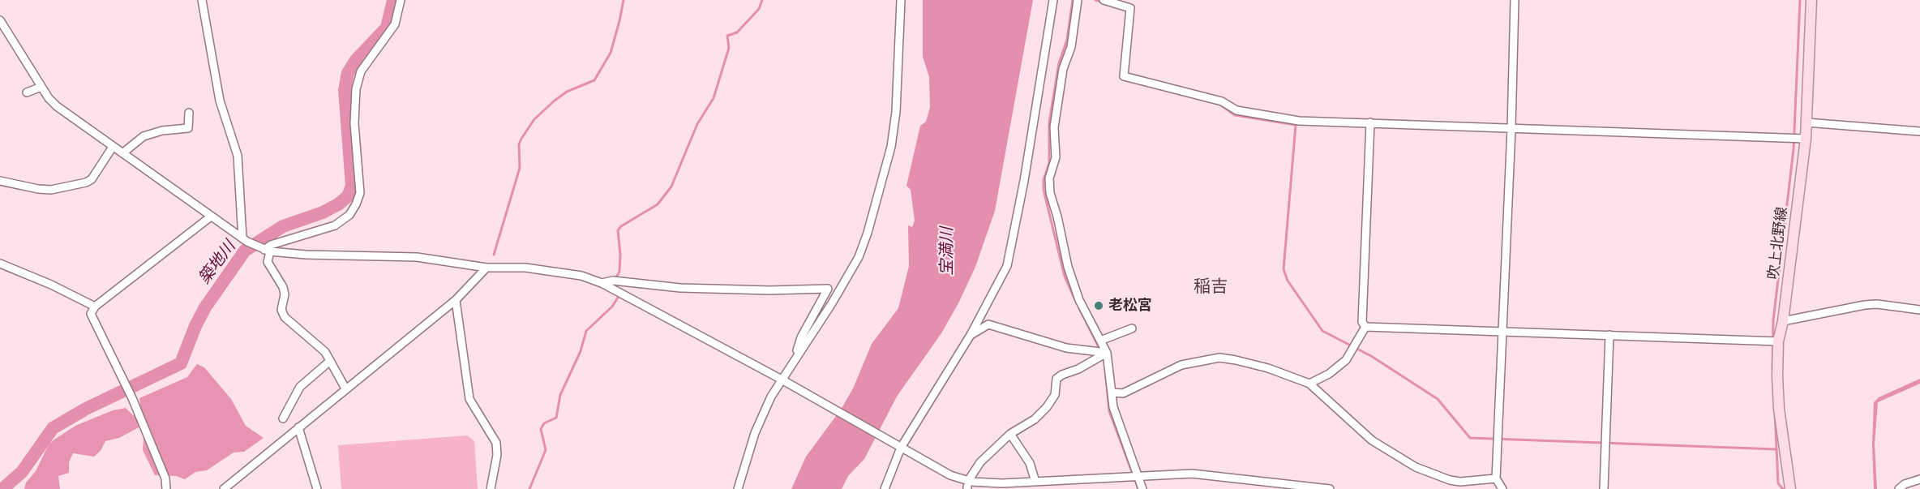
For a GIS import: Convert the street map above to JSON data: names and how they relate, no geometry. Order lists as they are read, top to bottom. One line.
{"streets":{"main road":["吹上北野線"]},"districts":["稲吉"],"water":["宝満川","築地川"],"places":["老松宮"]}
